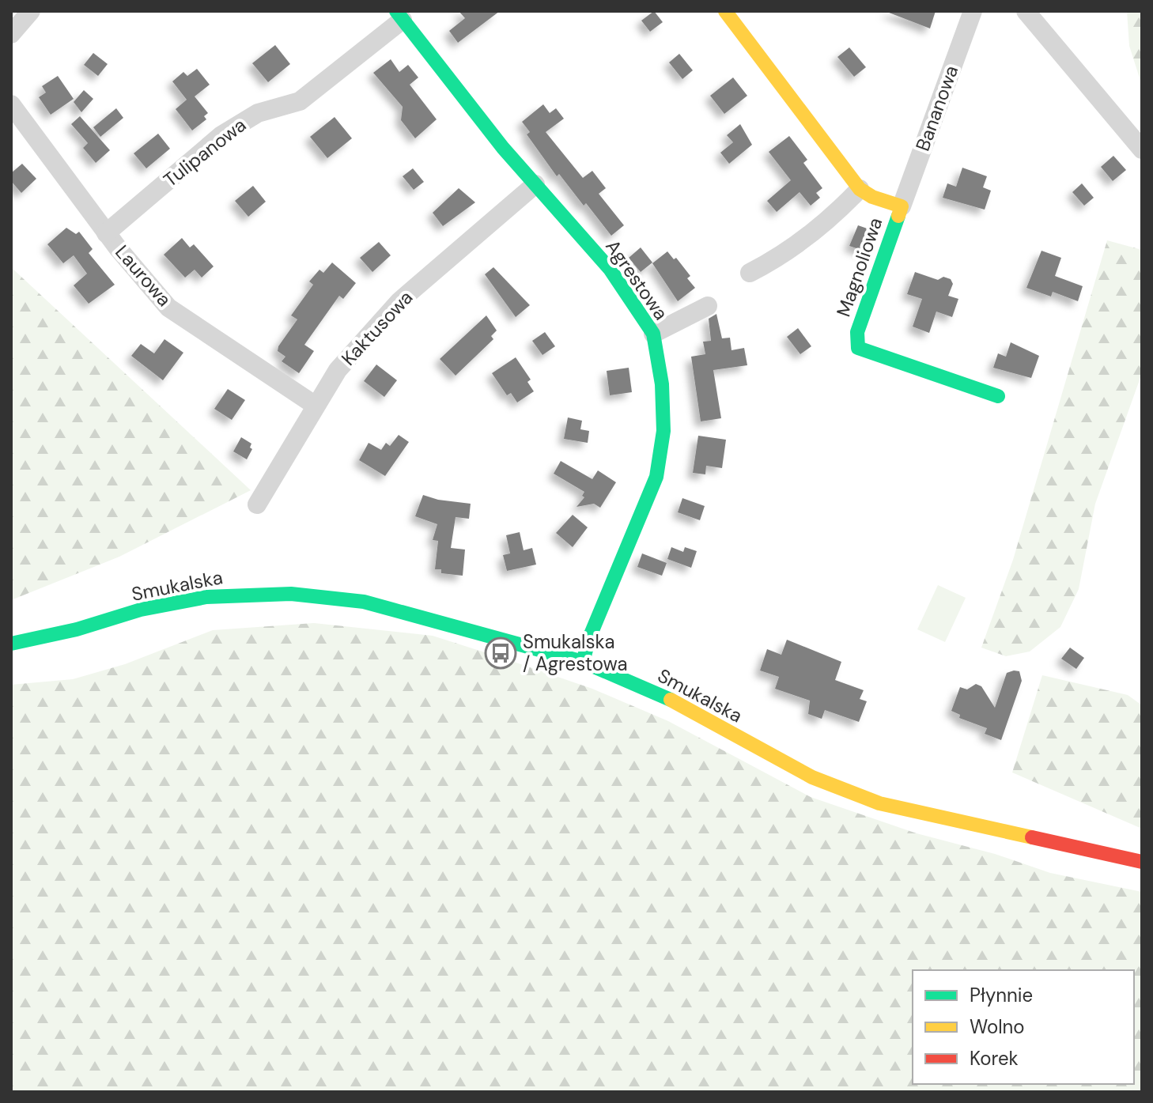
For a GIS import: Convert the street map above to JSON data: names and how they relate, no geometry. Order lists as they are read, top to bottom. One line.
{"streets":{"street":["Bananowa","Tulipanowa","Magnoliowa","Laurowa","Agrestowa","Kaktusowa","Smukalska"]},"crossings":[["Bananowa","Magnoliowa"],["Tulipanowa","Laurowa"],["Tulipanowa","Agrestowa"],["Laurowa","Kaktusowa"],["Agrestowa","Kaktusowa"],["Agrestowa","Smukalska"]],"places":{"bus stop":["Smukalska / Agrestowa"]},"legend":["Płynnie","Wolno","Korek"]}
